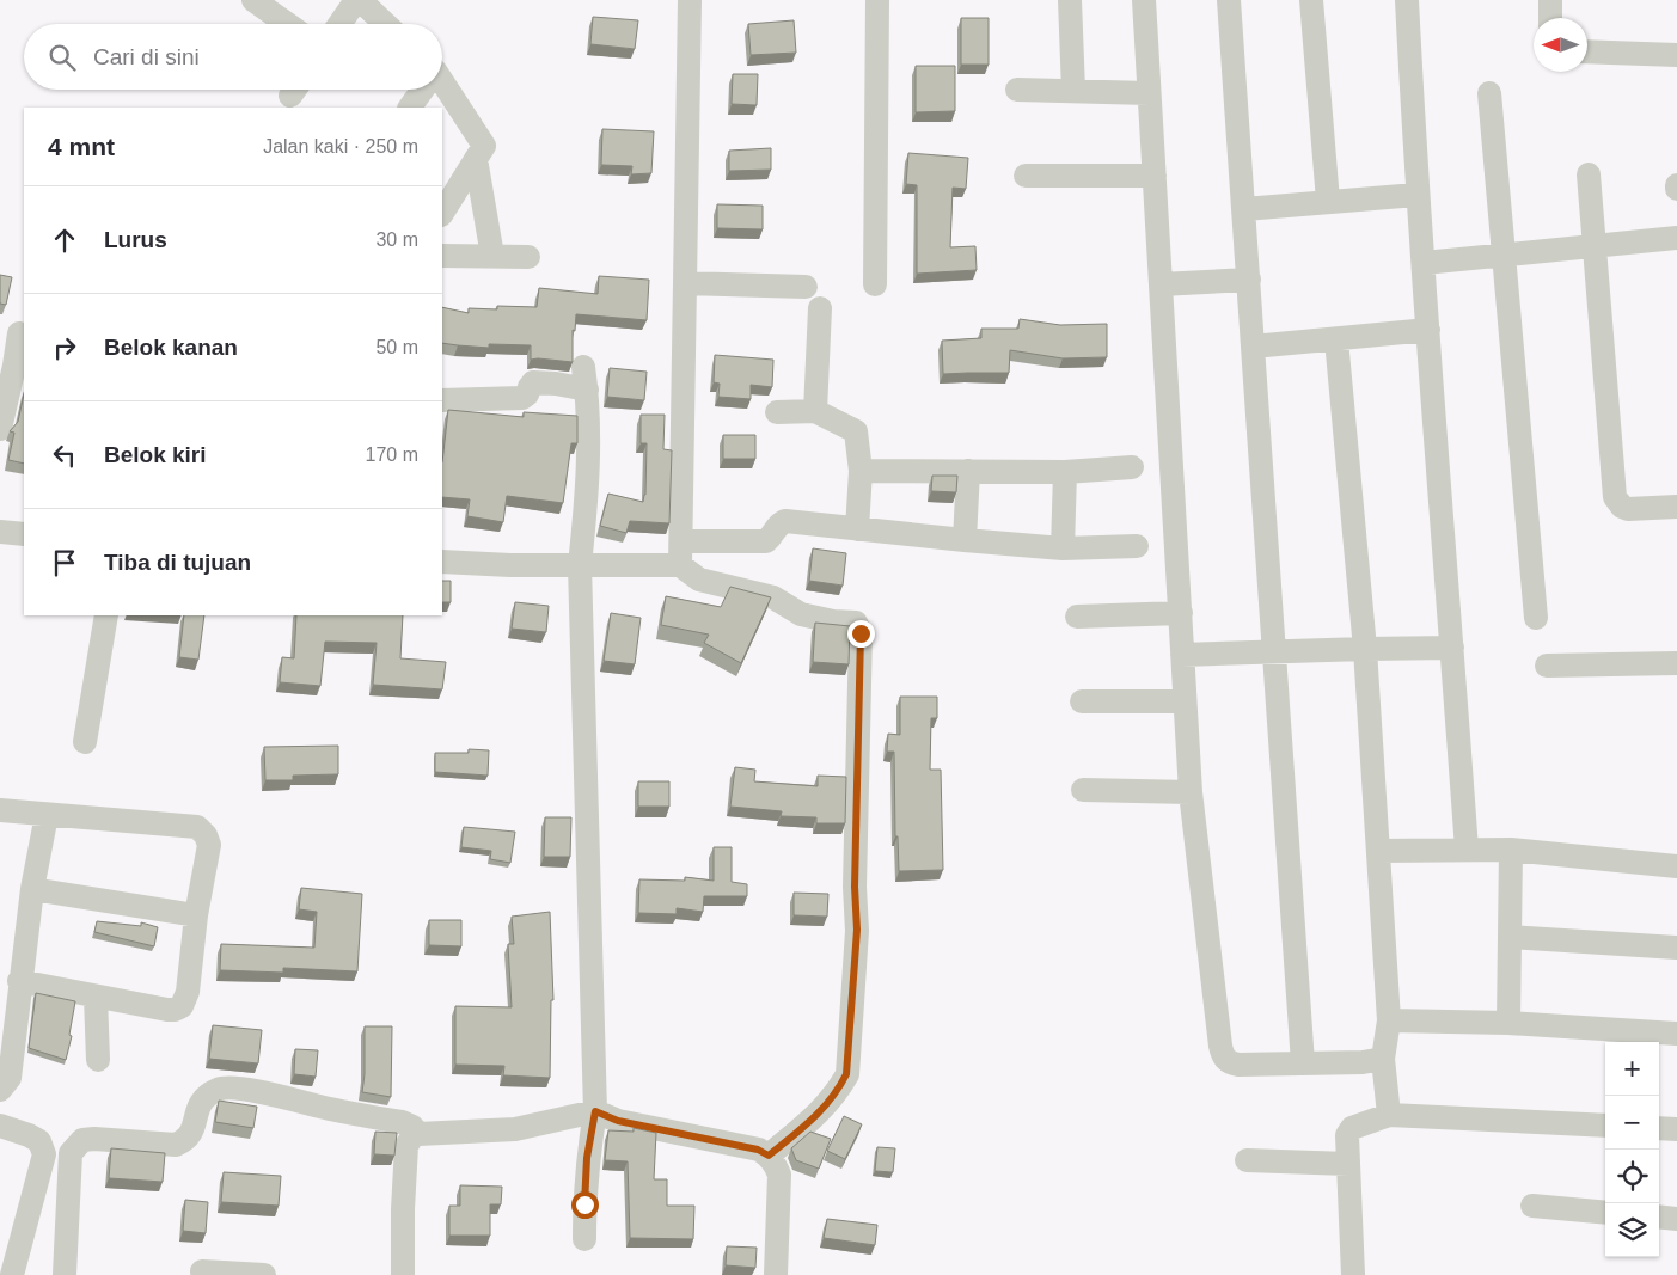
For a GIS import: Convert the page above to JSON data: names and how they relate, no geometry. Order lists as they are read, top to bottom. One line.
{"north":"left","page":{"search":"Cari di sini","heading":["4 mnt","Jalan kaki · 250 m"],"list":[["Lurus","30 m"],["Belok kanan","50 m"],["Belok kiri","170 m"],"Tiba di tujuan"],"map_buttons":["+","−"]}}
